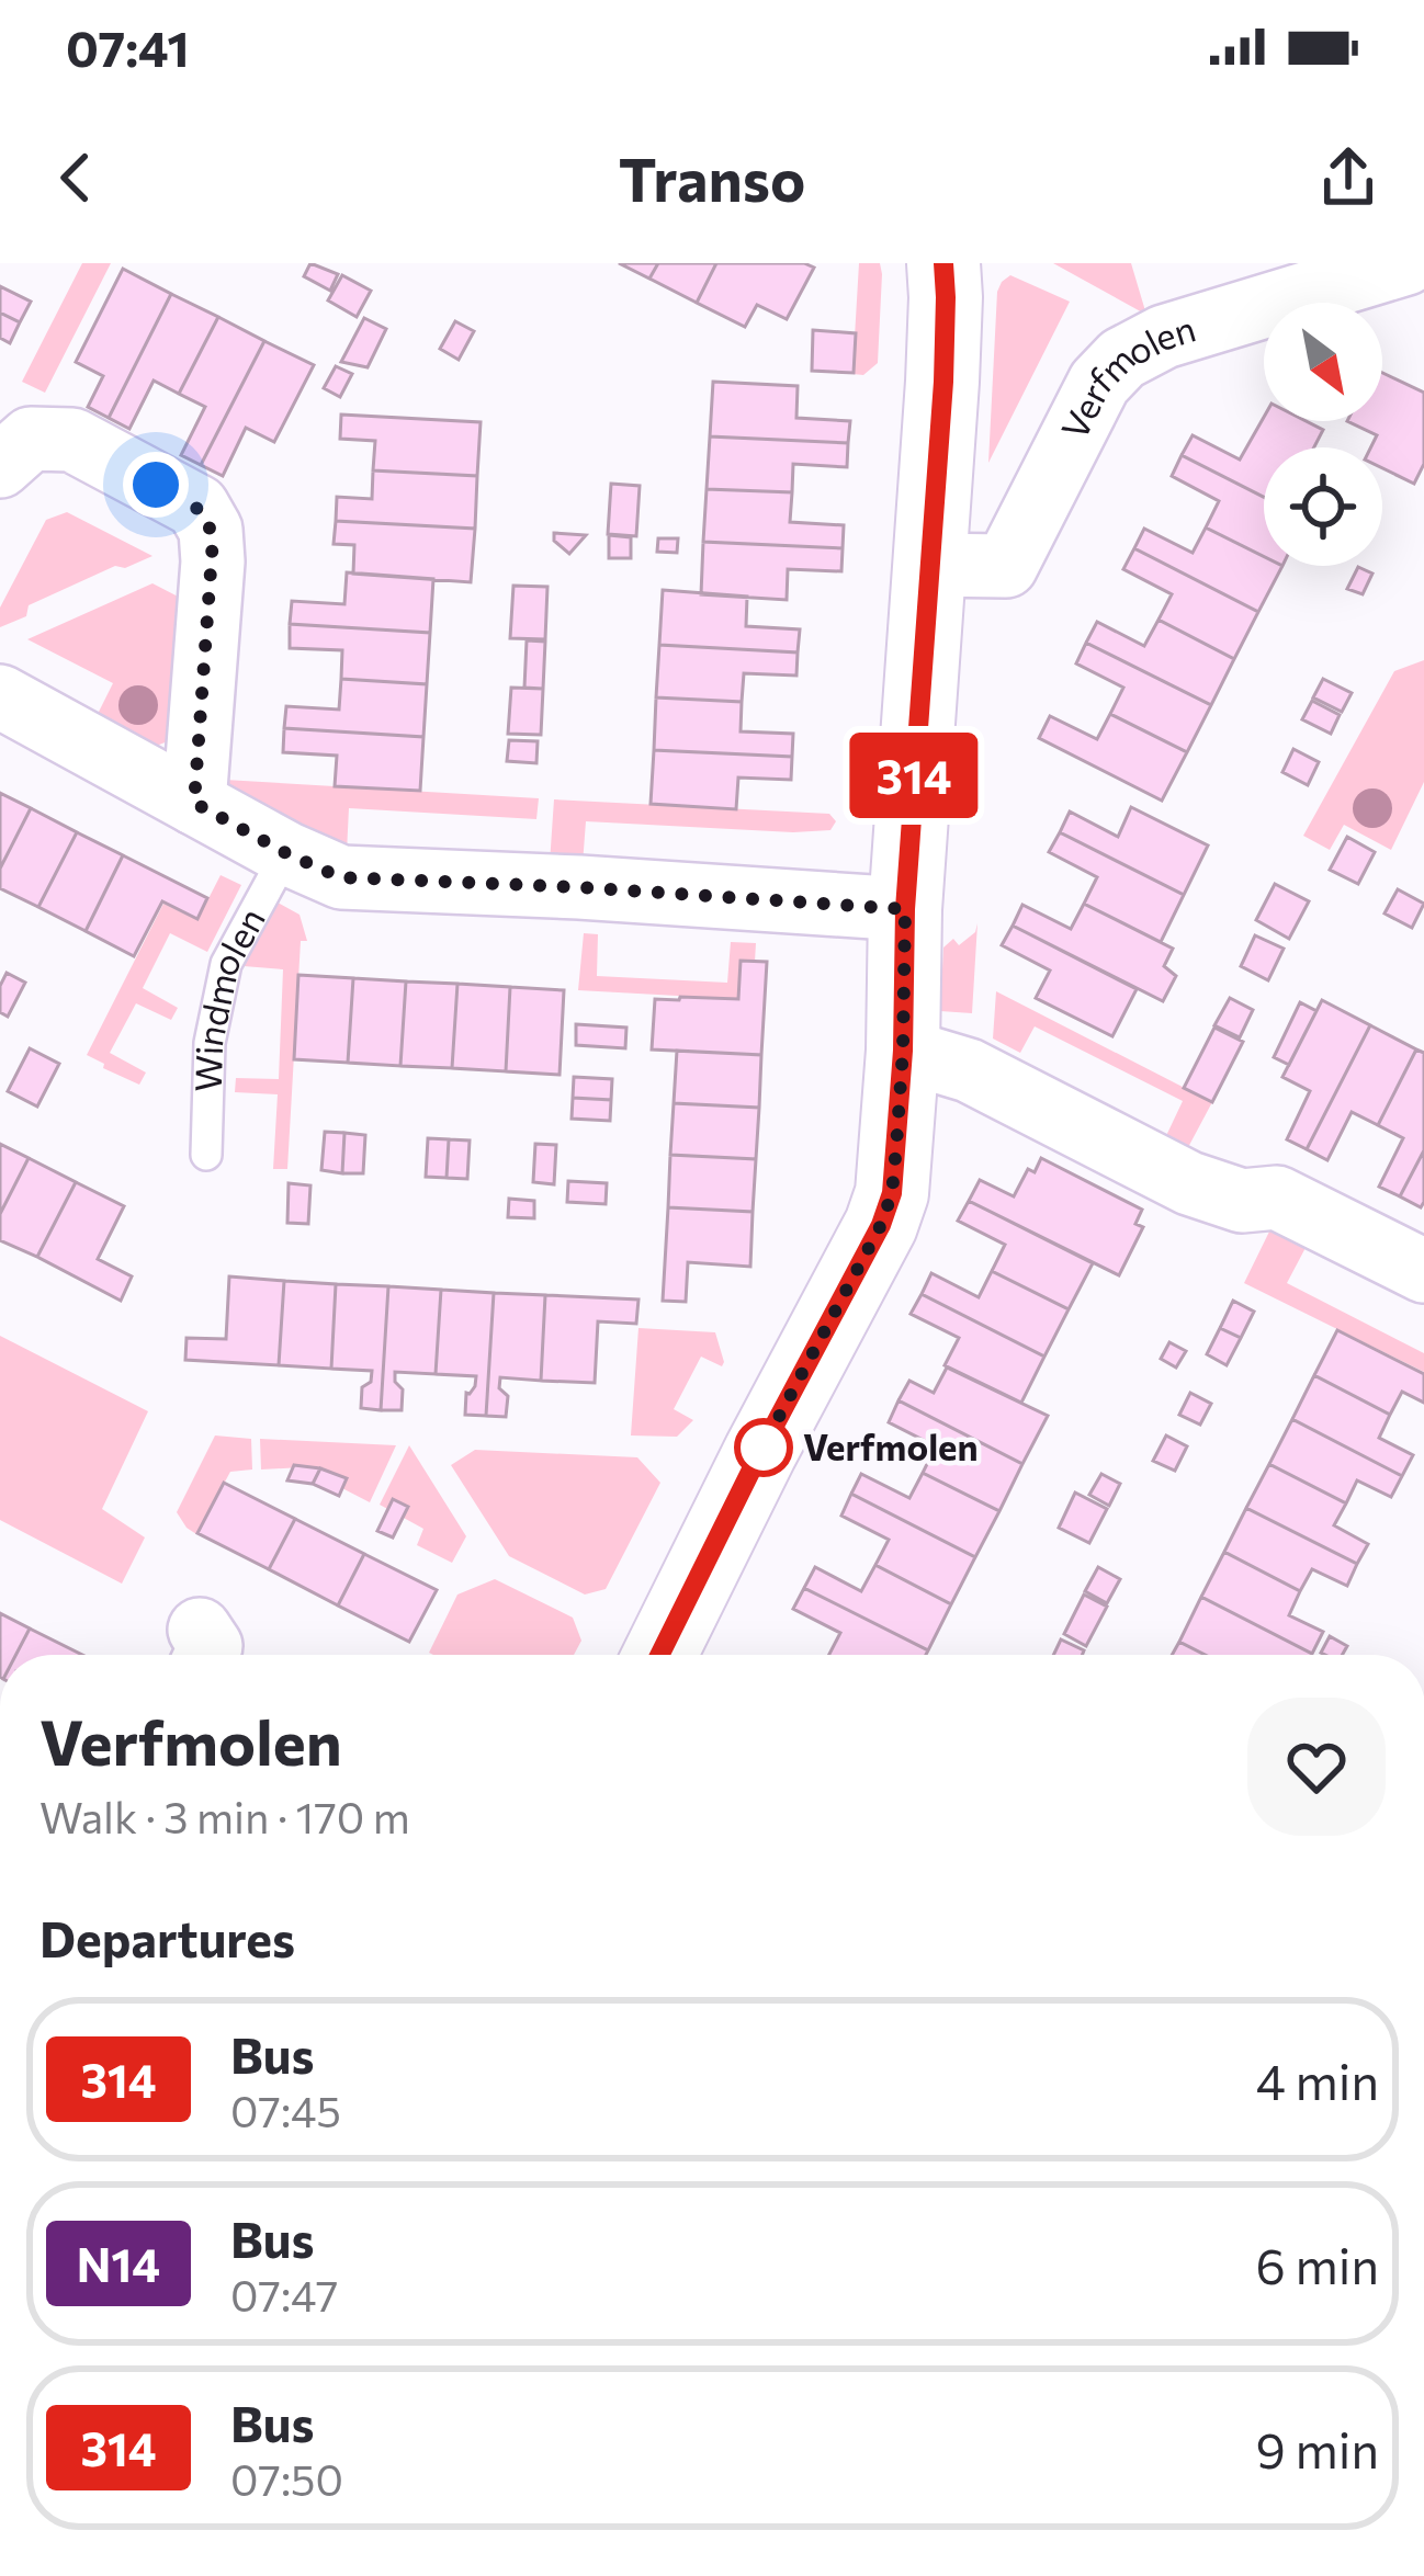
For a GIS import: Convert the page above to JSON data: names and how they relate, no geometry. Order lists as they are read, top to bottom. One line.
{"streets":{"street":["Verfmolen"],"lane":["Windmolen"]},"places":["Verfmolen"],"lines":["bus line 314"],"north":"bottom right","page":{"status":"07:41","header":"Transo","on_map":"314","heading":[["Verfmolen","Walk · 3 min · 170 m"],"Departures"],"list":[{"mark":"314","name":"Bus","note":"07:45","value":"4 min"},{"mark":"N14","name":"Bus","note":"07:47","value":"6 min"},{"mark":"314","name":"Bus","note":"07:50","value":"9 min"}]}}
